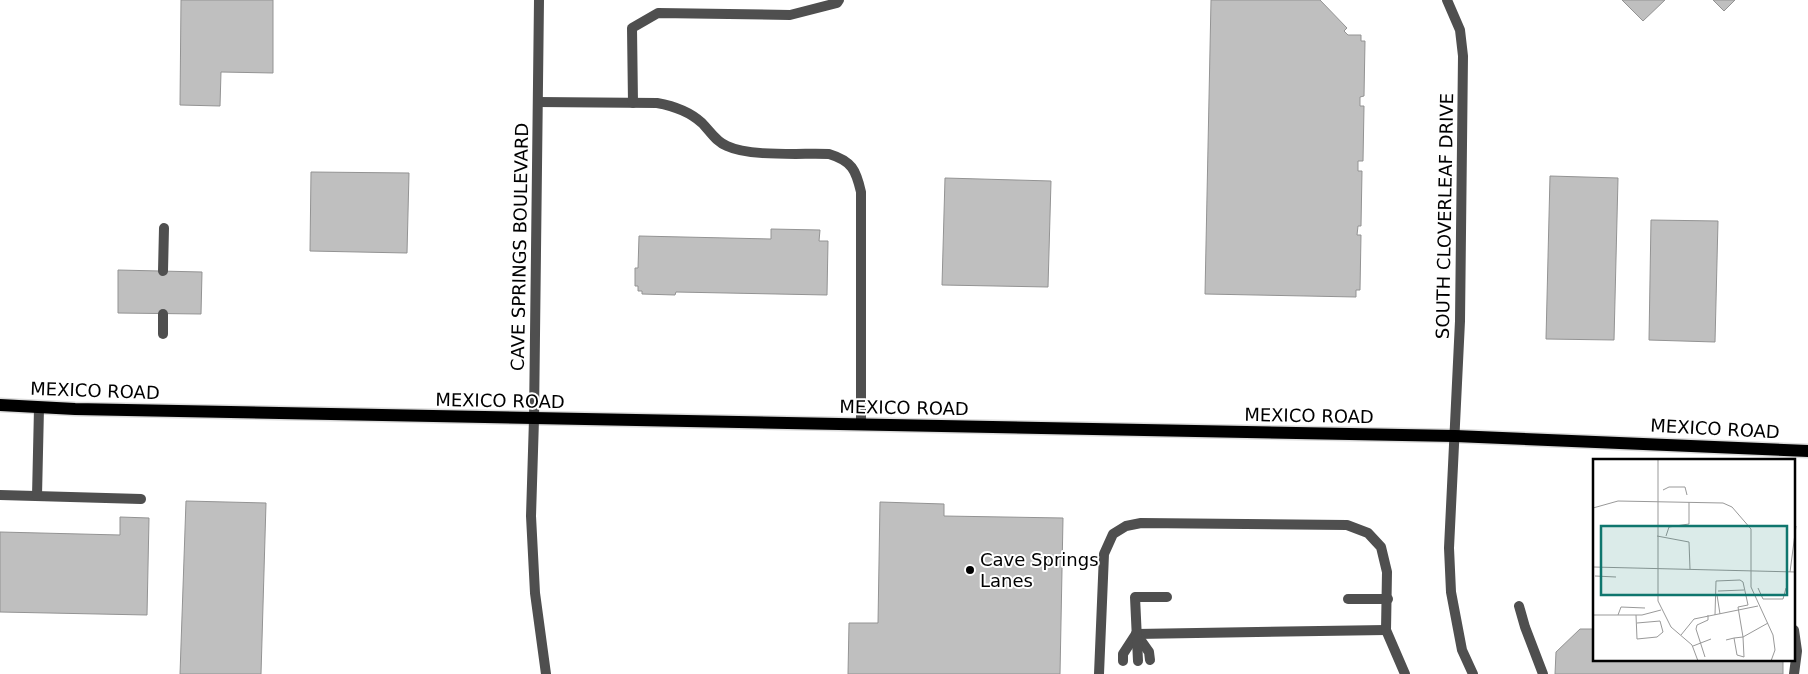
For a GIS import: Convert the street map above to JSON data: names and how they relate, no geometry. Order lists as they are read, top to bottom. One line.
{"streets":{"main road":["MEXICO ROAD"],"street":["SOUTH CLOVERLEAF DRIVE","CAVE SPRINGS BOULEVARD"]},"crossings":[["SOUTH CLOVERLEAF DRIVE","MEXICO ROAD"],["CAVE SPRINGS BOULEVARD","MEXICO ROAD"]],"places":["Cave Springs Lanes"]}
